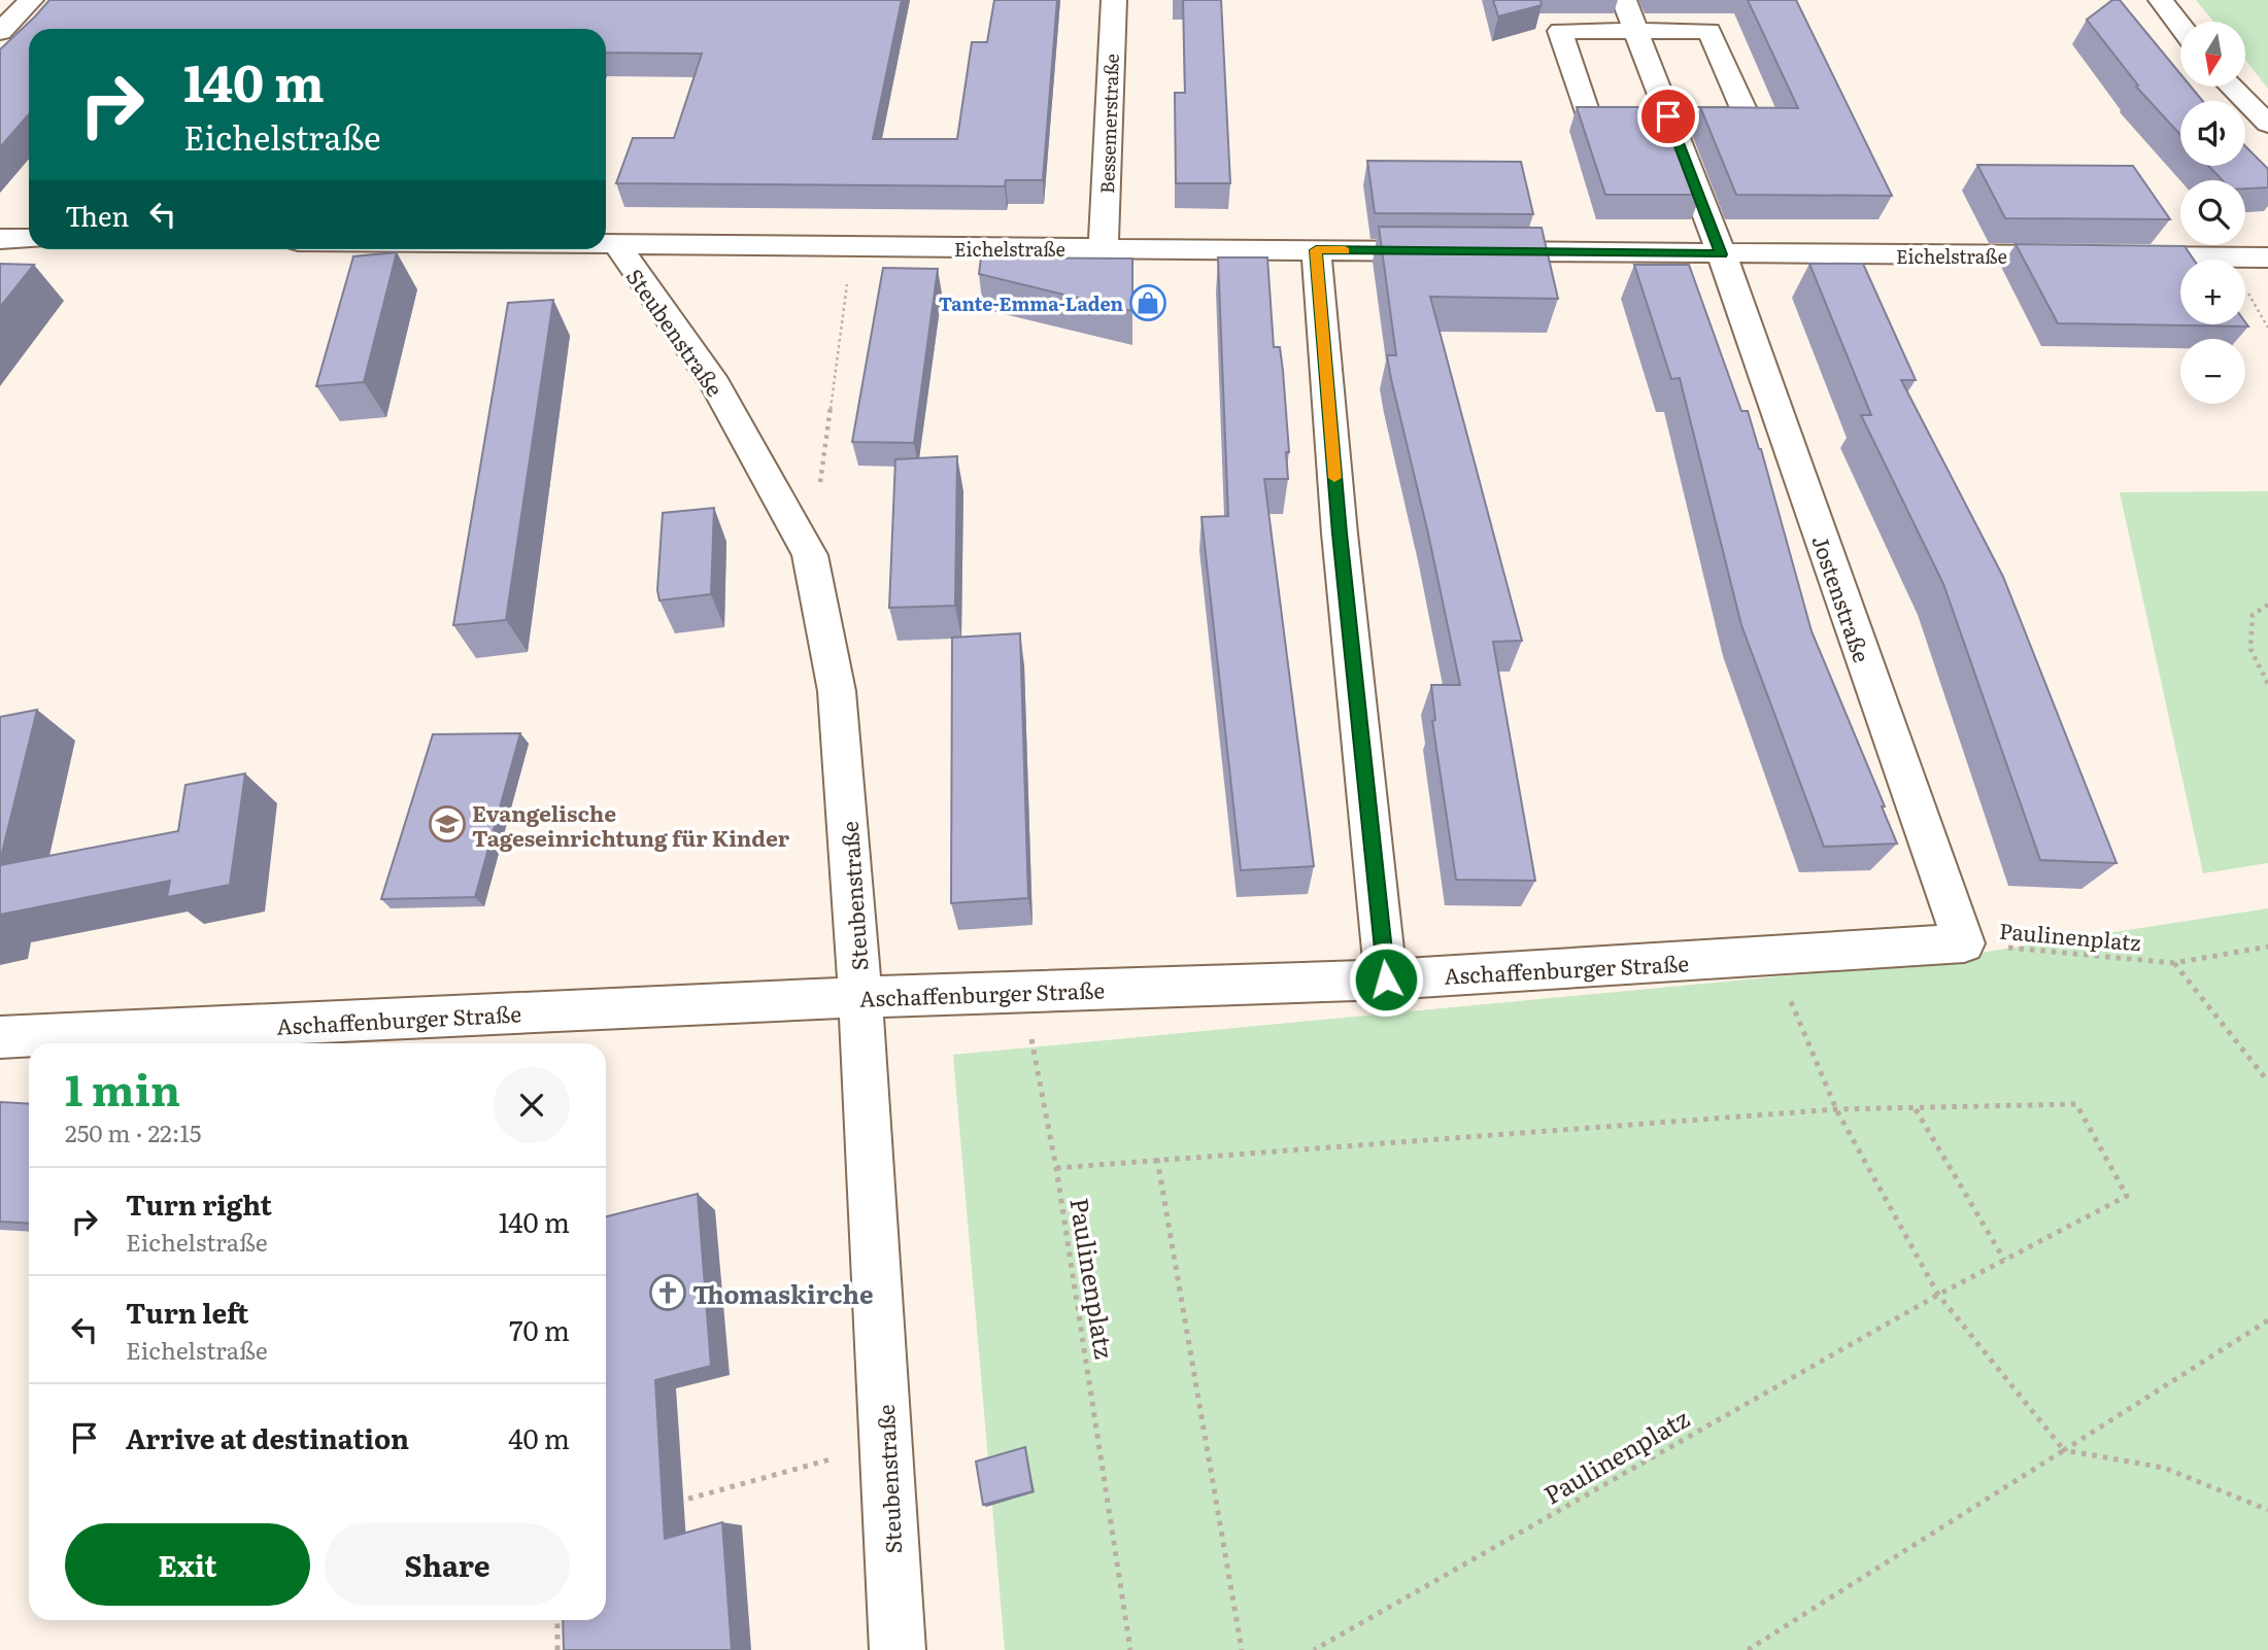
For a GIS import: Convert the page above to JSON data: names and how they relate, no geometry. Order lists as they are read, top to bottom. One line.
{"streets":{"street":["Bessemerstraße","Eichelstraße","Steubenstraße","Jostenstraße","Aschaffenburger Straße"],"path":["Paulinenplatz"]},"crossings":[["Bessemerstraße","Eichelstraße"],["Eichelstraße","Steubenstraße"],["Eichelstraße","Jostenstraße"],["Steubenstraße","Aschaffenburger Straße"],["Jostenstraße","Paulinenplatz"],["Jostenstraße","Aschaffenburger Straße"],["Paulinenplatz","Aschaffenburger Straße"]],"places":{"shop":["Tante-Emma-Laden"],"school or university":["Evangelische Tageseinrichtung für Kinder"],"church":["Thomaskirche"]},"north":"bottom","page":{"map_buttons":["+","−"],"turn":["140 m","Eichelstraße"],"then":"Then","heading":["1 min","250 m · 22:15"],"list":[{"name":"Turn right","note":"Eichelstraße","value":"140 m"},{"name":"Turn left","note":"Eichelstraße","value":"70 m"},{"name":"Arrive at destination","value":"40 m"}],"buttons":["Exit","Share"]}}
